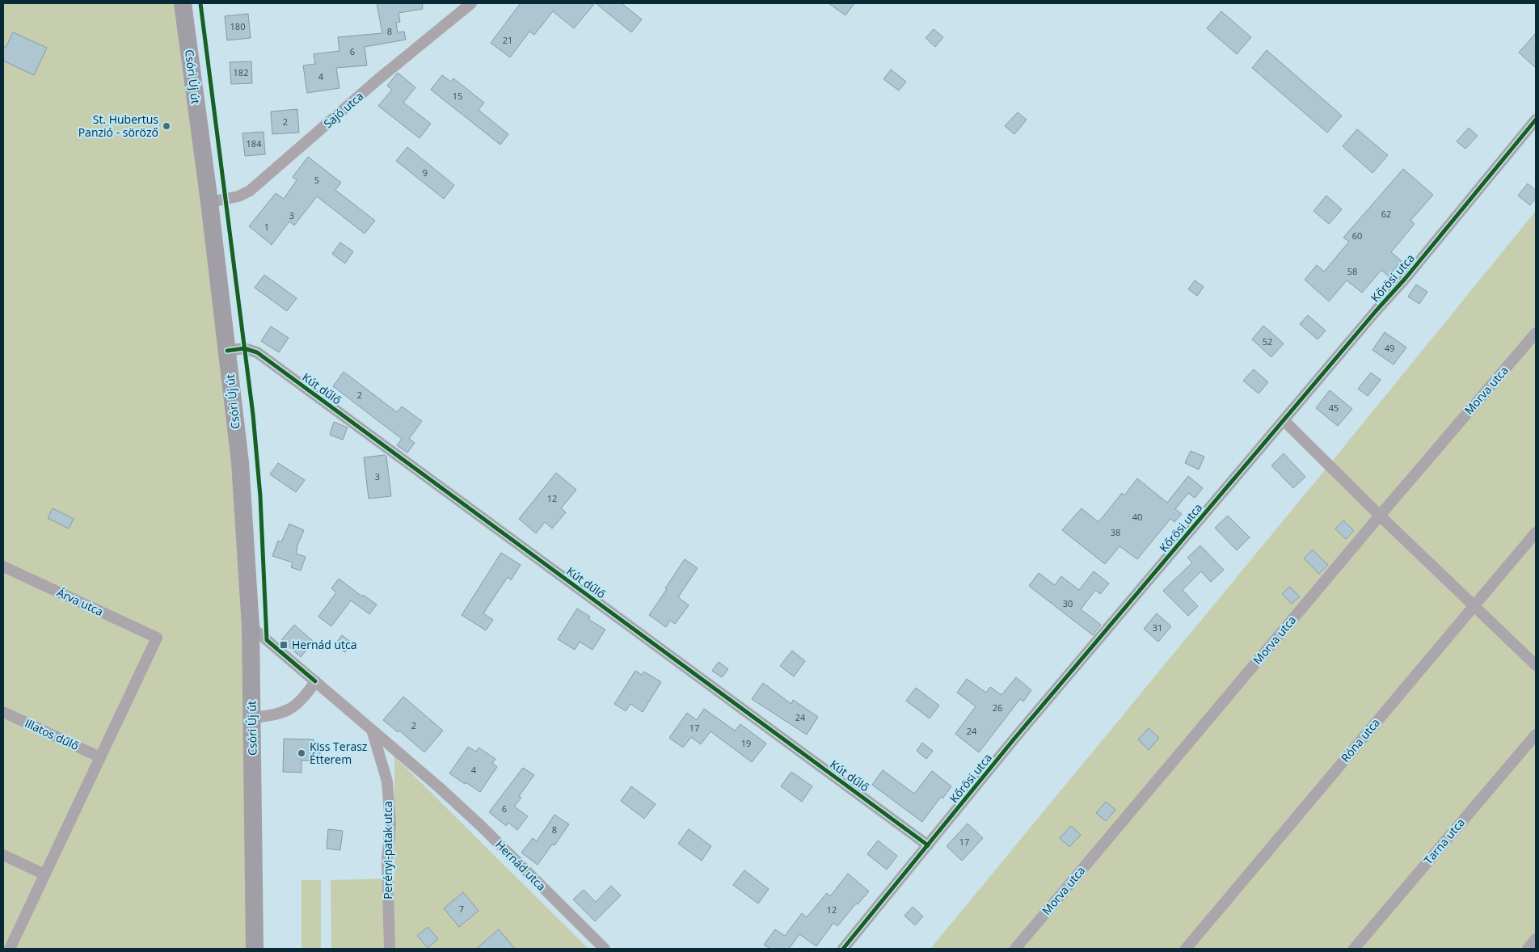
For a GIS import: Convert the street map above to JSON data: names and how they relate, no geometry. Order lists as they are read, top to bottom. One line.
{"streets":{"main road":["Csóri Új út"],"street":["Sajó utca","Kőrösi utca","Kút dűlő","Morva utca","Árva utca","Illatos dűlő","Róna utca","Tarna utca","Perényi-patak utca","Hernád utca"]},"crossings":[["Csóri Új út","Sajó utca"],["Csóri Új út","Kút dűlő"],["Csóri Új út","Hernád utca"],["Kőrösi utca","Kút dűlő"],["Árva utca","Illatos dűlő"],["Perényi-patak utca","Hernád utca"]],"places":{"other":["St. Hubertus Panzió - söröző","Kiss Terasz Étterem"],"transit":["Hernád utca"]},"house_numbers":["180","8","21","6","182","4","15","2","184","9","5","62","3","1","60","58","52","49","2","45","3","12","40","38","30","31","26","24","2","17","24","19","4","6","8","17","7","12"]}
